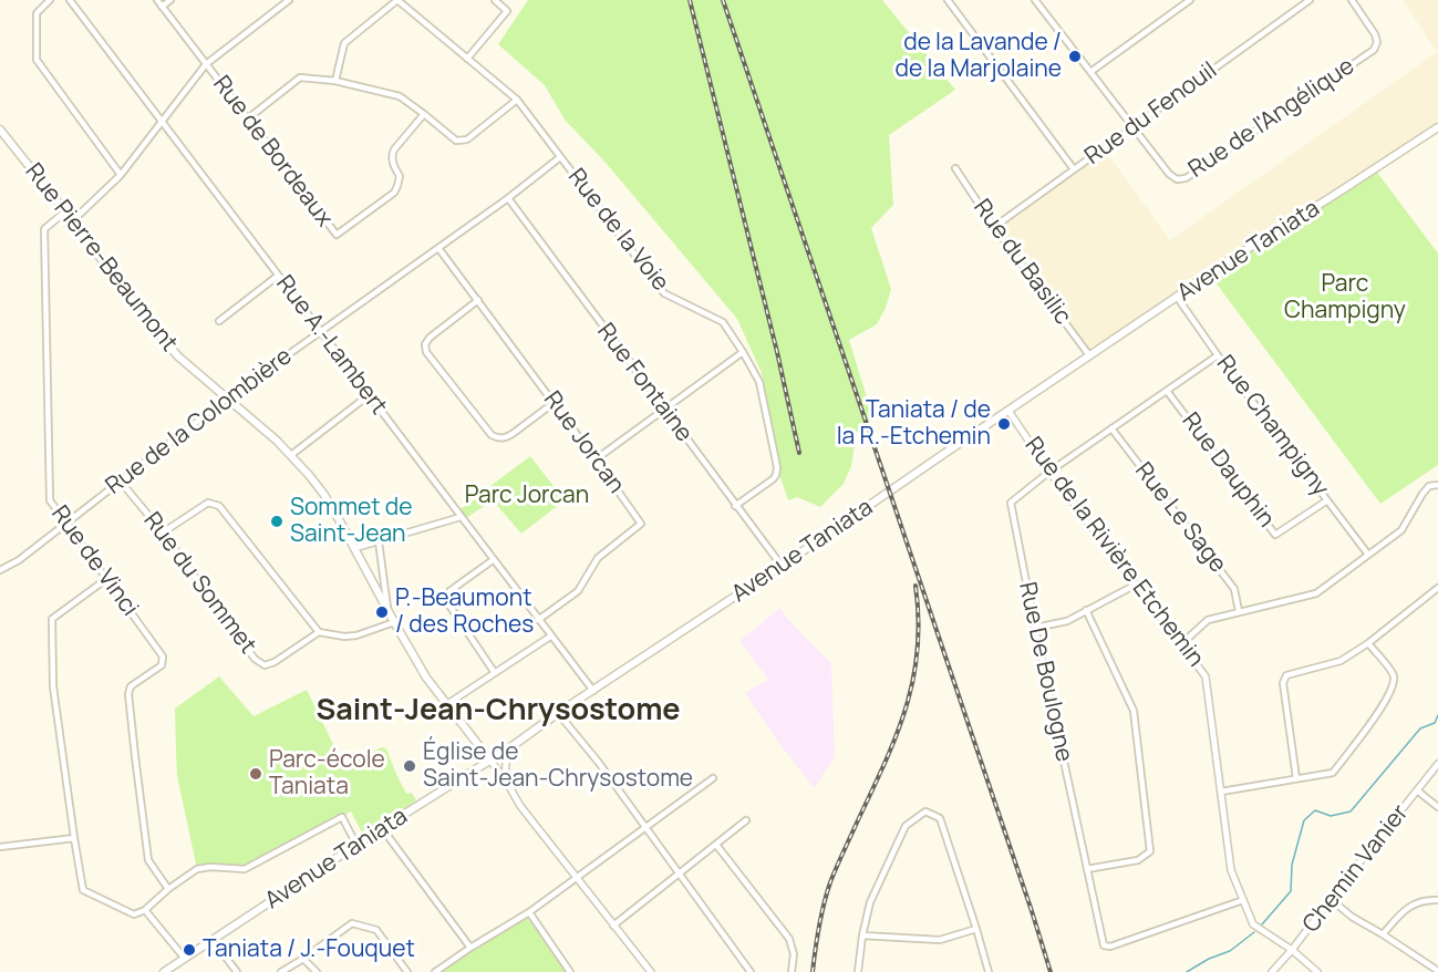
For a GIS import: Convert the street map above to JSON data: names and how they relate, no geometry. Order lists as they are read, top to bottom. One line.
{"streets":{"main road":["Avenue Taniata","Rue Pierre-Beaumont"],"street":["Rue du Fenouil","Rue de l'Angélique","Rue de Bordeaux","Rue de la Voie","Rue du Basilic","Rue A.-Lambert","Rue Fontaine","Rue de la Colombière","Rue Champigny","Rue Jorcan","Rue Dauphin","Rue Le Sage","Rue de la Rivière Etchemin","Rue de Vinci","Rue du Sommet","Rue De Boulogne","Chemin Vanier"]},"crossings":[["Rue du Fenouil","Rue de l'Angélique"],["Rue du Fenouil","Rue du Basilic"],["Rue de la Voie","Rue Fontaine"],["Rue de la Voie","Rue de la Colombière"],["Avenue Taniata","Rue Pierre-Beaumont"],["Avenue Taniata","Rue du Basilic"],["Avenue Taniata","Rue A.-Lambert"],["Avenue Taniata","Rue Fontaine"],["Avenue Taniata","Rue Champigny"],["Avenue Taniata","Rue de la Rivière Etchemin"],["Rue Pierre-Beaumont","Rue de la Colombière"],["Rue Pierre-Beaumont","Rue de Vinci"],["Rue A.-Lambert","Rue de la Colombière"],["Rue A.-Lambert","Rue Jorcan"],["Rue Fontaine","Rue de la Colombière"],["Rue de la Colombière","Rue Jorcan"],["Rue de la Colombière","Rue de Vinci"],["Rue de la Colombière","Rue du Sommet"],["Rue Champigny","Rue Dauphin"],["Rue Champigny","Rue De Boulogne"],["Rue Dauphin","Rue De Boulogne"],["Rue Le Sage","Rue De Boulogne"],["Rue de la Rivière Etchemin","Rue De Boulogne"],["Rue de la Rivière Etchemin","Chemin Vanier"]],"districts":["Saint-Jean-Chrysostome"],"parks":["Parc Champigny","Parc Jorcan"],"places":["de la Lavande / de la Marjolaine","Taniata / de la R.-Etchemin","Sommet de Saint-Jean","P.-Beaumont / des Roches","Église de Saint-Jean-Chrysostome","Parc-école Taniata","Taniata / J.-Fouquet"]}
